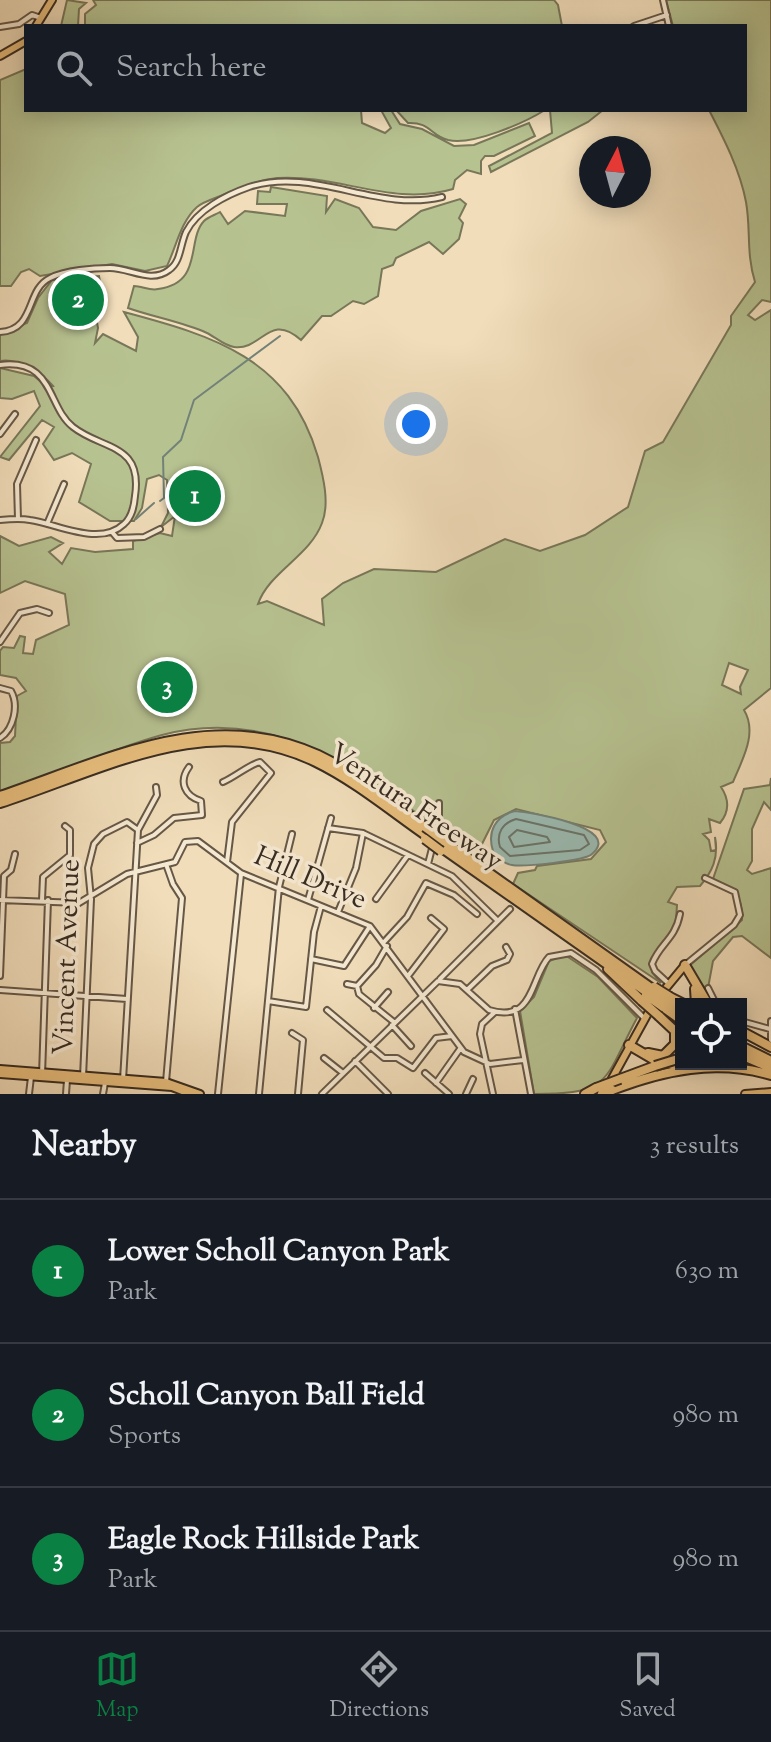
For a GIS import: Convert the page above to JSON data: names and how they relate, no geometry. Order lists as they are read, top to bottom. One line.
{"streets":{"highway":["Ventura Freeway"],"street":["Hill Drive","Vincent Avenue"]},"north":"top","page":{"search":"Search here","pins":["2","1","3"],"heading":["Nearby","3 results"],"list":[{"mark":"1","name":"Lower Scholl Canyon Park","note":"Park","value":"630 m"},{"mark":"2","name":"Scholl Canyon Ball Field","note":"Sports","value":"980 m"},{"mark":"3","name":"Eagle Rock Hillside Park","note":"Park","value":"980 m"}],"nav":["Map","Directions","Saved"]}}
